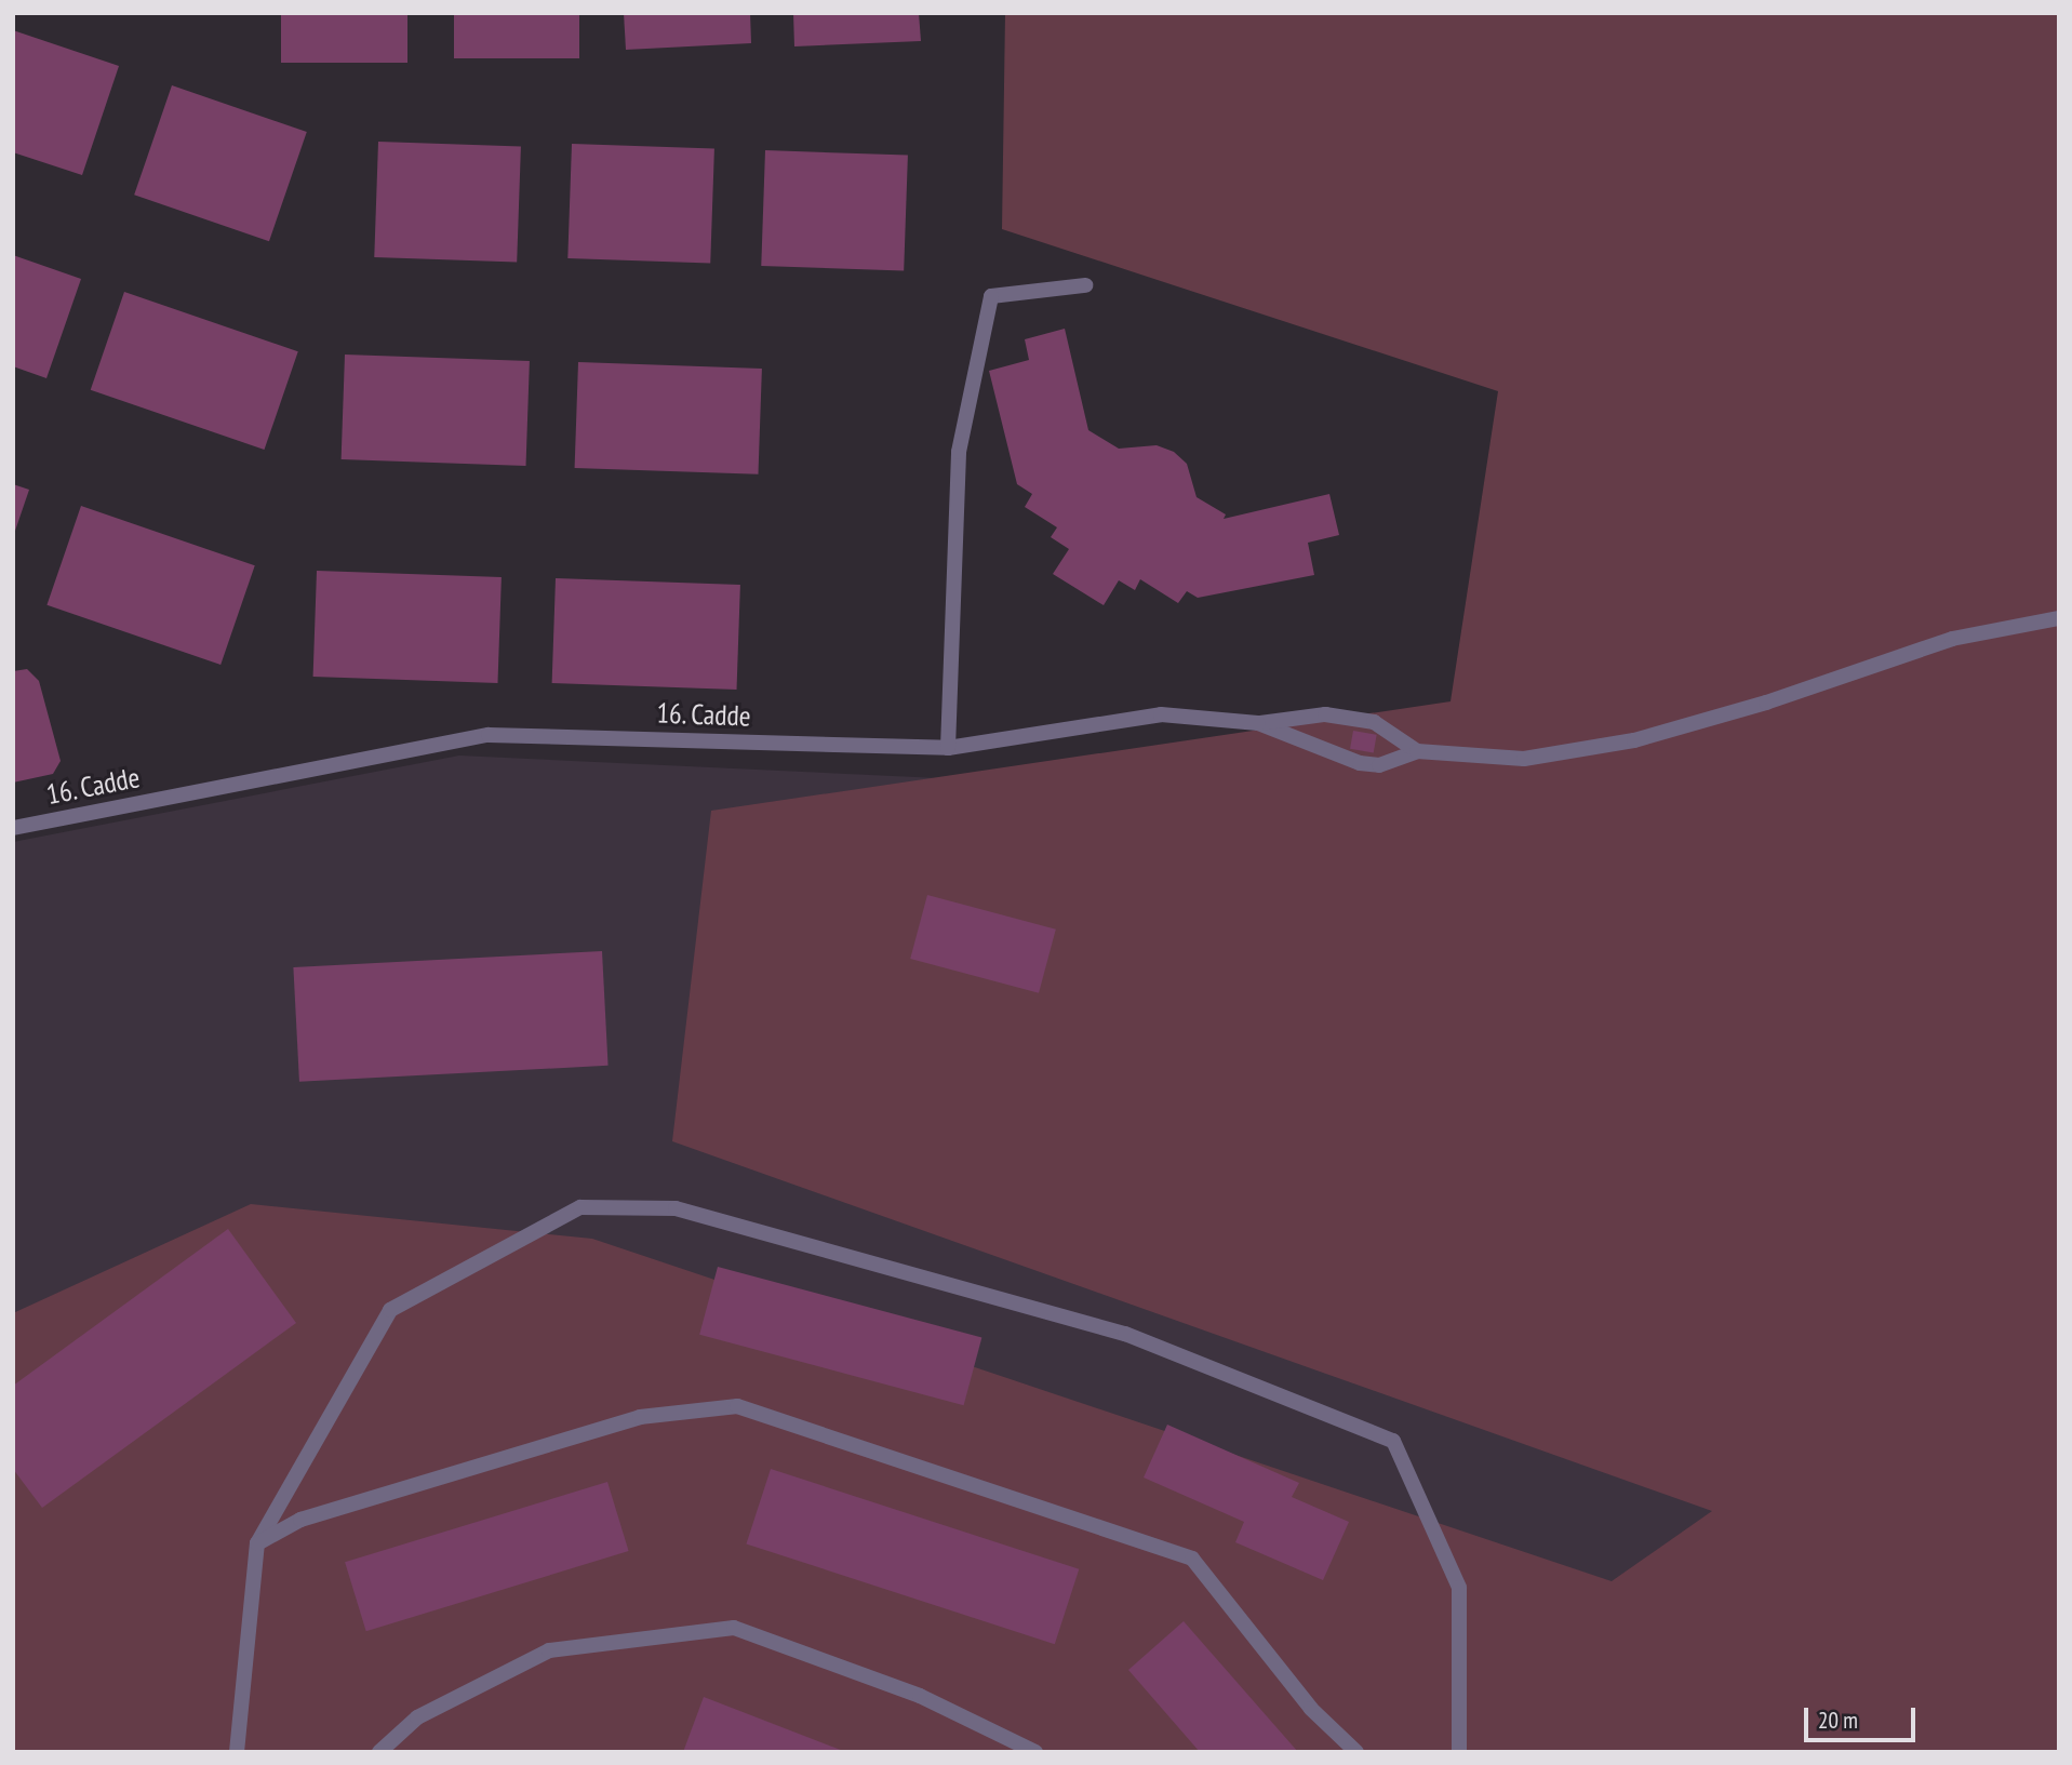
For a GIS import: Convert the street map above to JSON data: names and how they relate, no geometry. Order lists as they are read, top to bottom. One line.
{"streets":{"street":["16. Cadde"]},"scale_bar":"20 m"}
